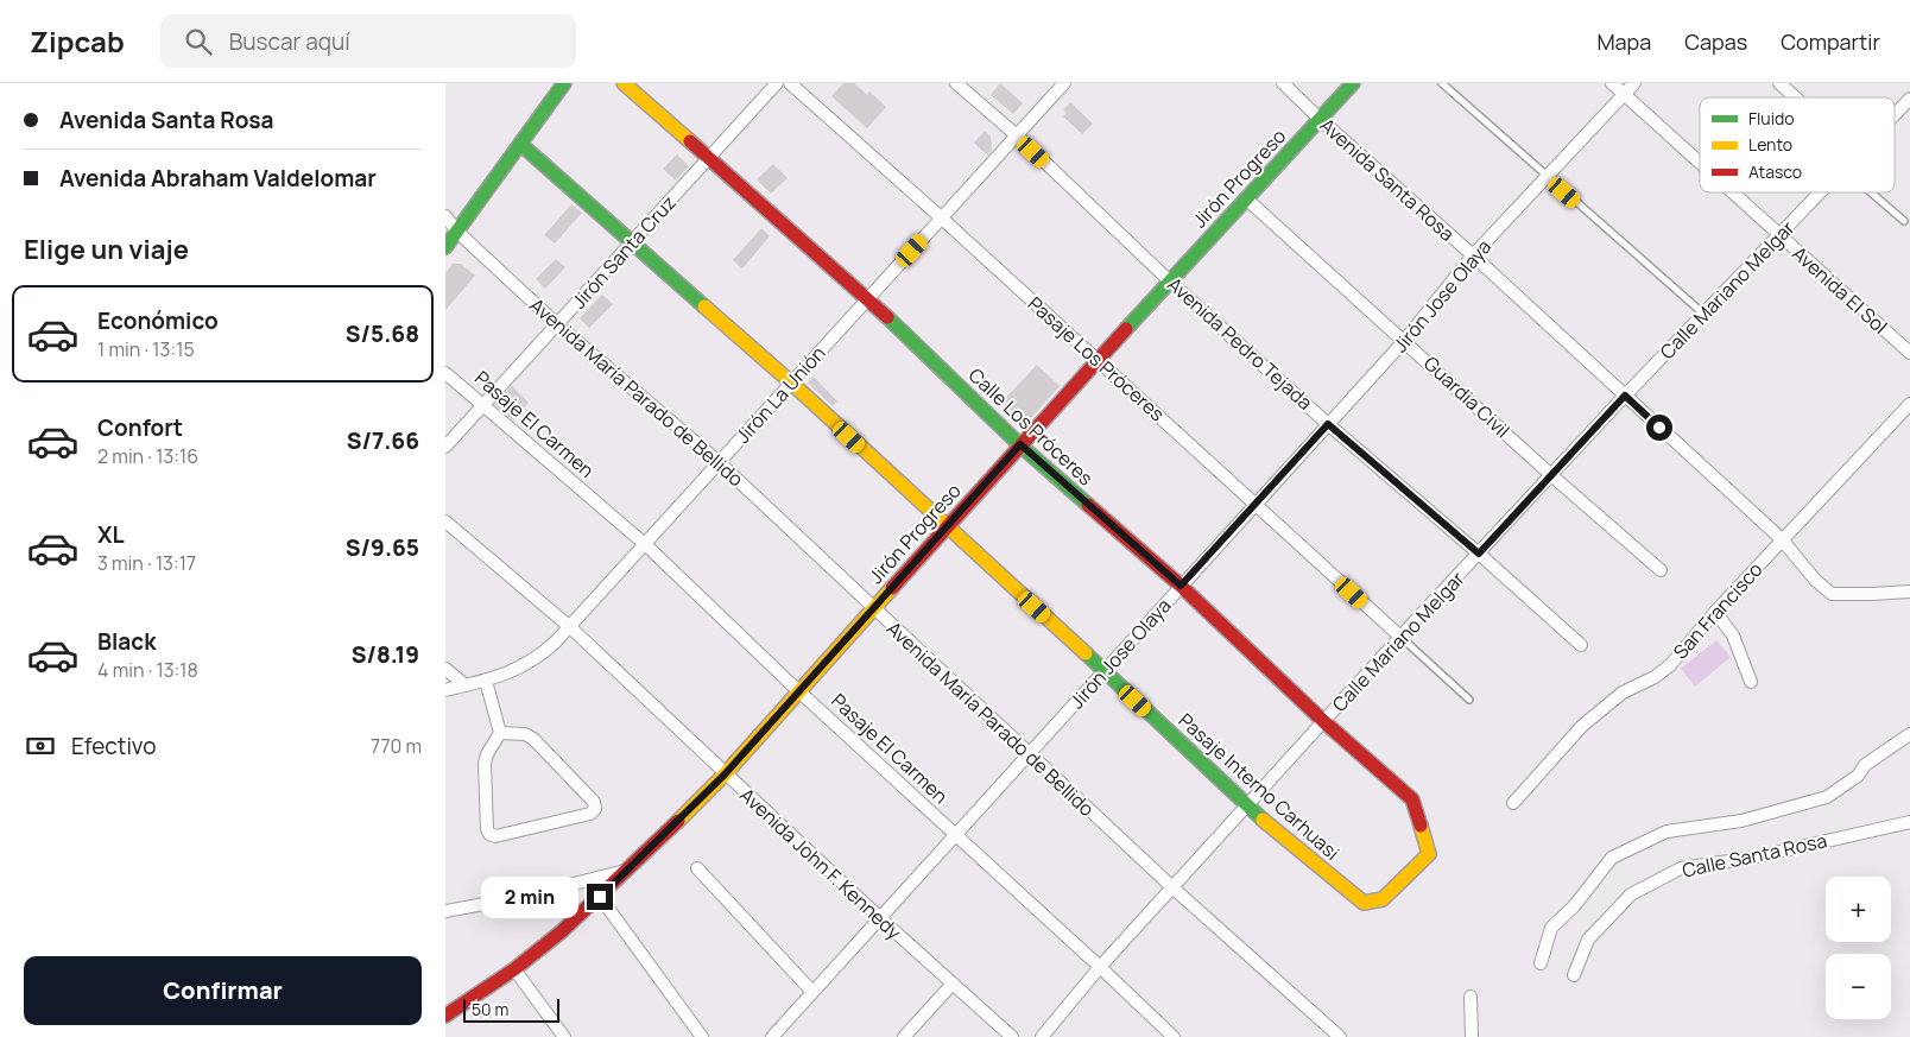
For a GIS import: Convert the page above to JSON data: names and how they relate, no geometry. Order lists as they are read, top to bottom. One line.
{"streets":{"street":["Jirón Progreso","Avenida Santa Rosa","Jirón Santa Cruz","Calle Mariano Melgar","Avenida El Sol","Jirón Jose Olaya","Avenida Pedro Tejada","Pasaje Los Próceres","Avenida María Parado de Bellido","Jirón La Unión","Guardia Civil","Pasaje El Carmen","Calle Los Próceres","San Francisco","Pasaje Interno Carhuasi","Calle Santa Rosa","Avenida John F. Kennedy"]},"crossings":[["Jirón Progreso","Avenida Santa Rosa"],["Jirón Progreso","Avenida Pedro Tejada"],["Jirón Progreso","Pasaje Los Próceres"],["Jirón Progreso","Avenida María Parado de Bellido"],["Jirón Progreso","Guardia Civil"],["Jirón Progreso","Pasaje El Carmen"],["Jirón Progreso","Calle Los Próceres"],["Jirón Progreso","Pasaje Interno Carhuasi"],["Jirón Progreso","Avenida John F. Kennedy"],["Avenida Santa Rosa","Calle Mariano Melgar"],["Avenida Santa Rosa","Jirón Jose Olaya"],["Avenida Santa Rosa","San Francisco"],["Jirón Santa Cruz","Avenida María Parado de Bellido"],["Jirón Santa Cruz","Pasaje El Carmen"],["Jirón Santa Cruz","Calle Los Próceres"],["Calle Mariano Melgar","Avenida El Sol"],["Calle Mariano Melgar","Avenida Pedro Tejada"],["Calle Mariano Melgar","Pasaje Los Próceres"],["Calle Mariano Melgar","Avenida María Parado de Bellido"],["Calle Mariano Melgar","Guardia Civil"],["Calle Mariano Melgar","Pasaje El Carmen"],["Calle Mariano Melgar","Calle Los Próceres"],["Calle Mariano Melgar","Pasaje Interno Carhuasi"],["Avenida El Sol","Jirón Jose Olaya"],["Jirón Jose Olaya","Avenida Pedro Tejada"],["Jirón Jose Olaya","Pasaje Los Próceres"],["Jirón Jose Olaya","Avenida María Parado de Bellido"],["Jirón Jose Olaya","Guardia Civil"],["Jirón Jose Olaya","Pasaje El Carmen"],["Jirón Jose Olaya","Calle Los Próceres"],["Jirón Jose Olaya","Pasaje Interno Carhuasi"],["Jirón Jose Olaya","Avenida John F. Kennedy"],["Avenida Pedro Tejada","Jirón La Unión"],["Pasaje Los Próceres","Jirón La Unión"],["Avenida María Parado de Bellido","Jirón La Unión"],["Jirón La Unión","Pasaje El Carmen"],["Jirón La Unión","Calle Los Próceres"],["Jirón La Unión","Avenida John F. Kennedy"],["Calle Los Próceres","Pasaje Interno Carhuasi"]],"legend":["Fluido","Lento","Atasco"],"scale_bar":"50 m","page":{"header":"Zipcab","search":"Buscar aquí","nav":["Mapa","Capas","Compartir"],"banner":["Avenida Santa Rosa","Avenida Abraham Valdelomar"],"heading":"Elige un viaje","list":[{"name":"Económico","note":"1 min · 13:15","value":"S/5.68"},{"name":"Confort","note":"2 min · 13:16","value":"S/7.66"},{"name":"XL","note":"3 min · 13:17","value":"S/9.65"},{"name":"Black","note":"4 min · 13:18","value":"S/8.19"}],"pay":["Efectivo","770 m"],"map_buttons":["+","−"],"bubble":"2 min","buttons":"Confirmar","scale":"50 m"}}
